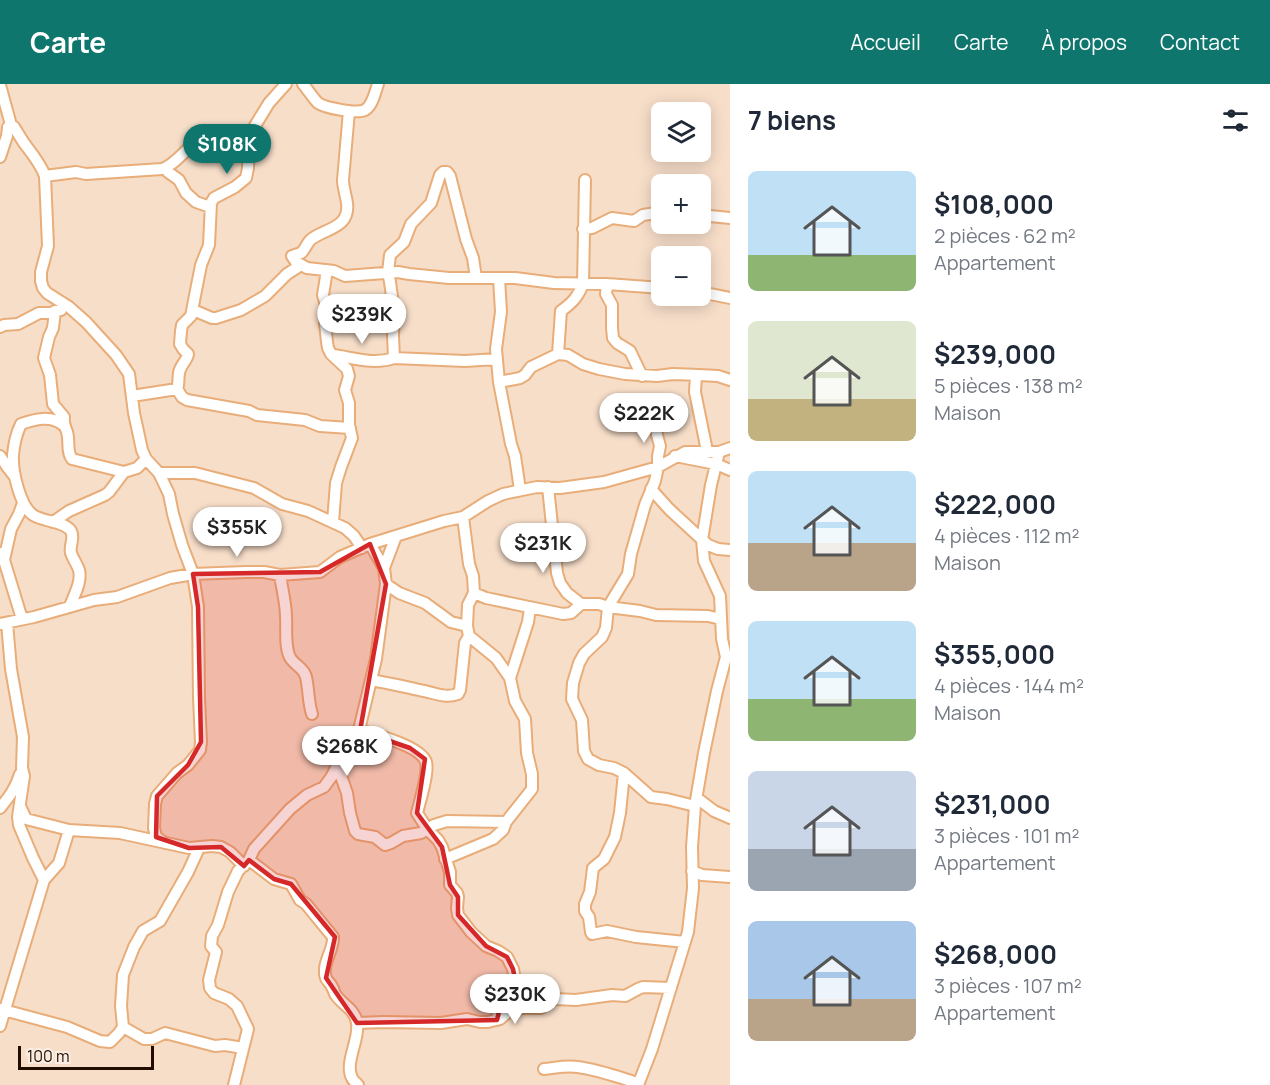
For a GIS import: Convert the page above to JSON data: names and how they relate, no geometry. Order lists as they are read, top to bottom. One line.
{"scale_bar":"100 m","page":{"header":"Carte","nav":["Accueil","Carte","À propos","Contact"],"heading":"7 biens","map_buttons":["+","−"],"price":["$108K","$239K","$222K","$355K","$231K","$268K","$230K"],"list":[{"name":"$108,000","note":"2 pièces · 62 m² · Appartement"},{"name":"$239,000","note":"5 pièces · 138 m² · Maison"},{"name":"$222,000","note":"4 pièces · 112 m² · Maison"},{"name":"$355,000","note":"4 pièces · 144 m² · Maison"},{"name":"$231,000","note":"3 pièces · 101 m² · Appartement"},{"name":"$268,000","note":"3 pièces · 107 m² · Appartement"}],"scale":"100 m"}}
